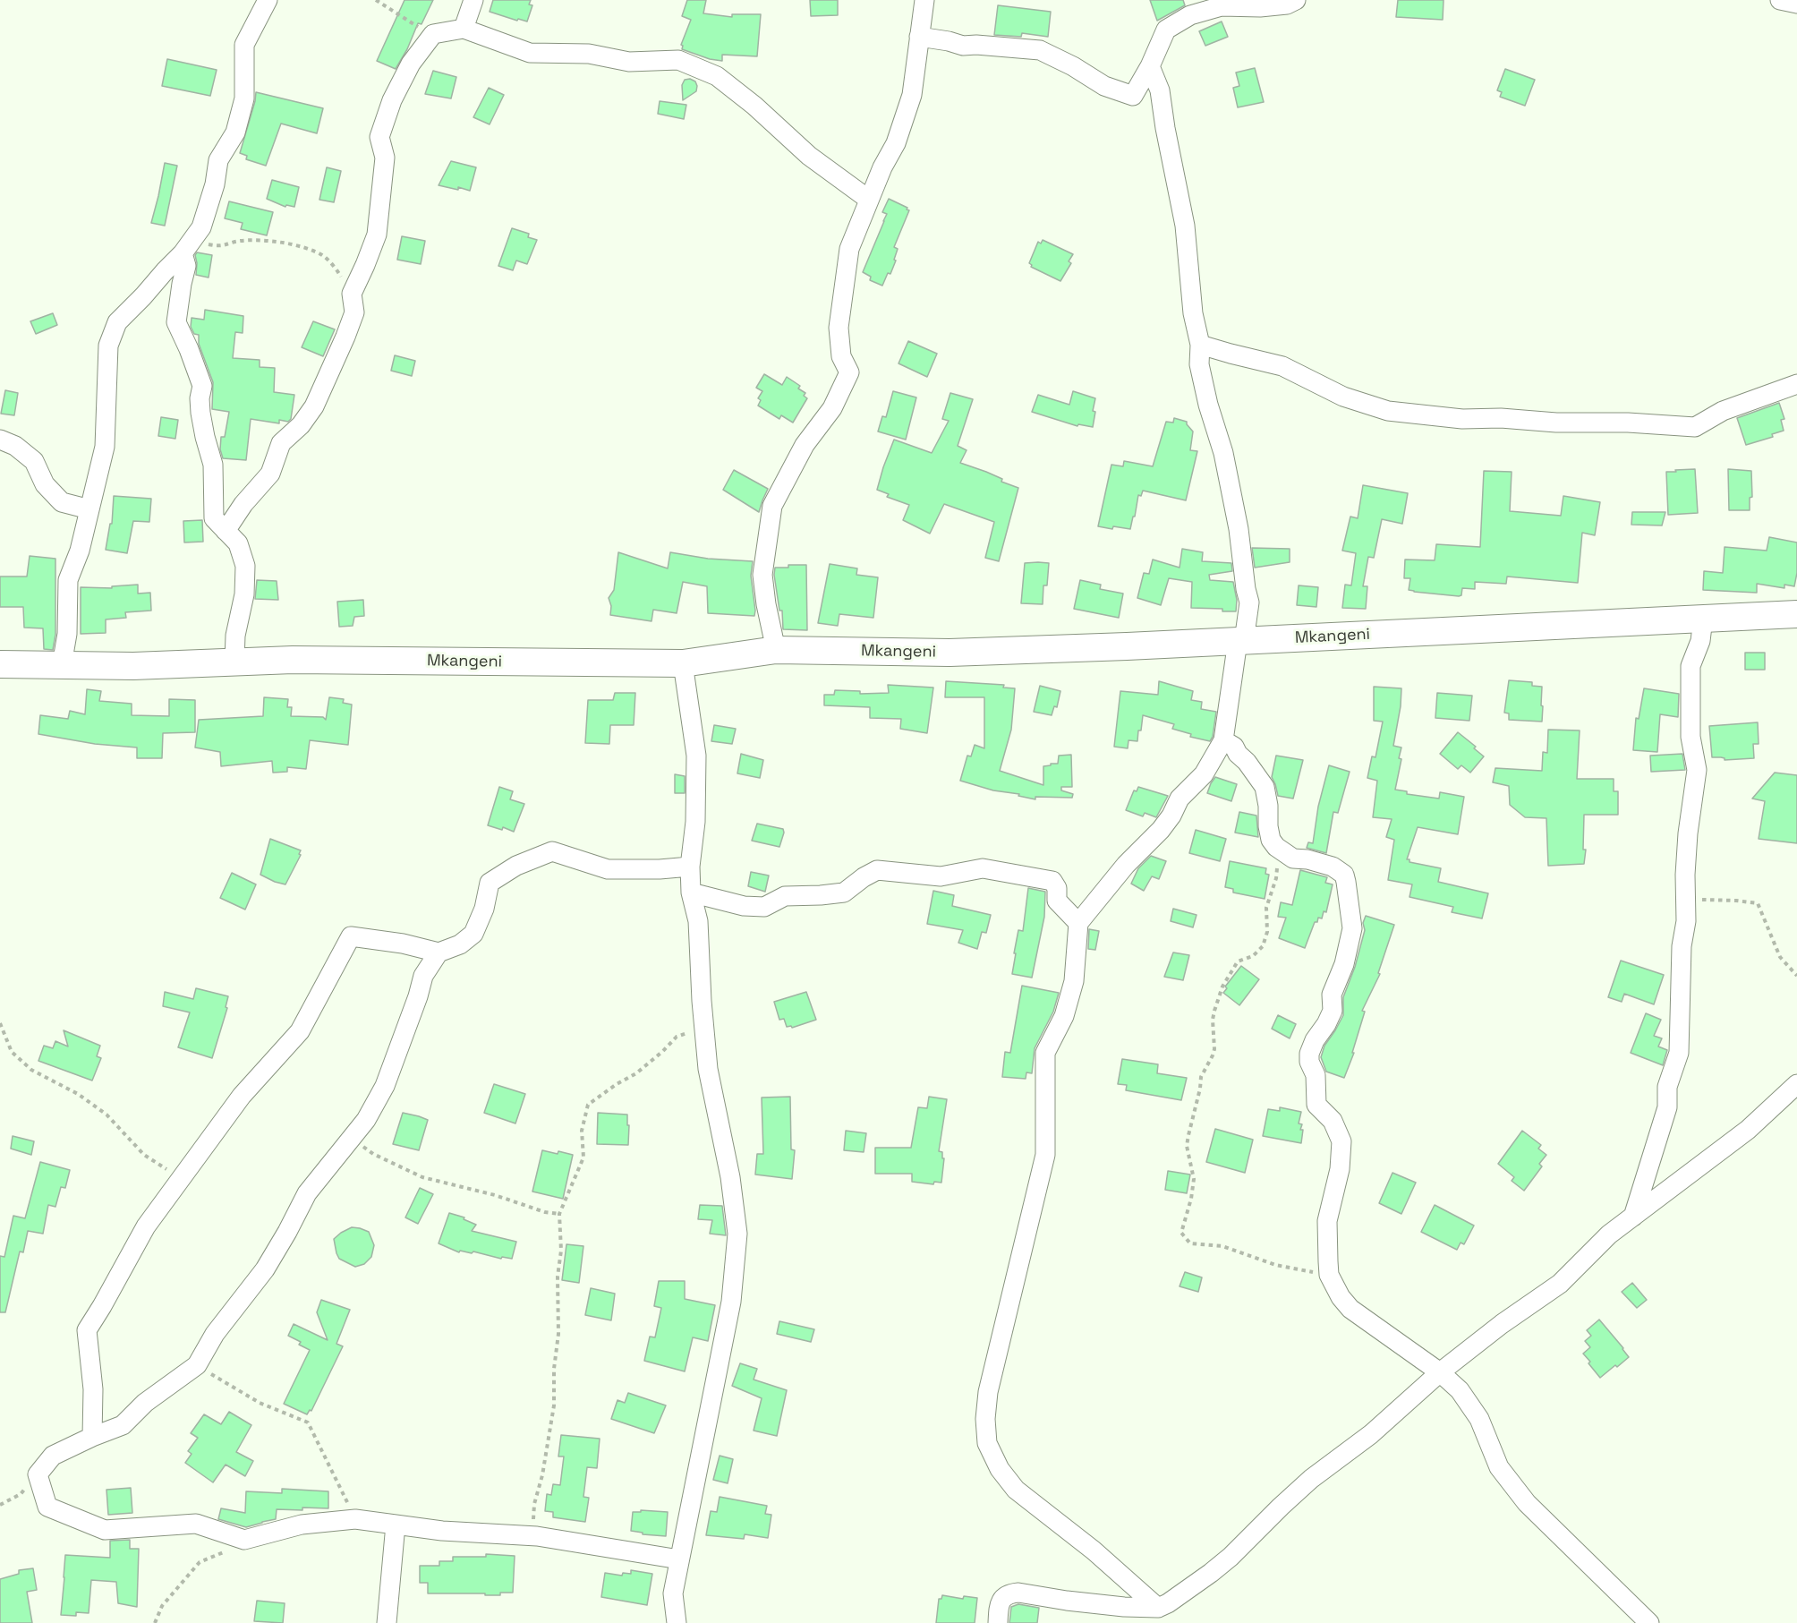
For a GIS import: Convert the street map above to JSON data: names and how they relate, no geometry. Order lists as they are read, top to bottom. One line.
{"streets":{"street":["Mkangeni"]}}
